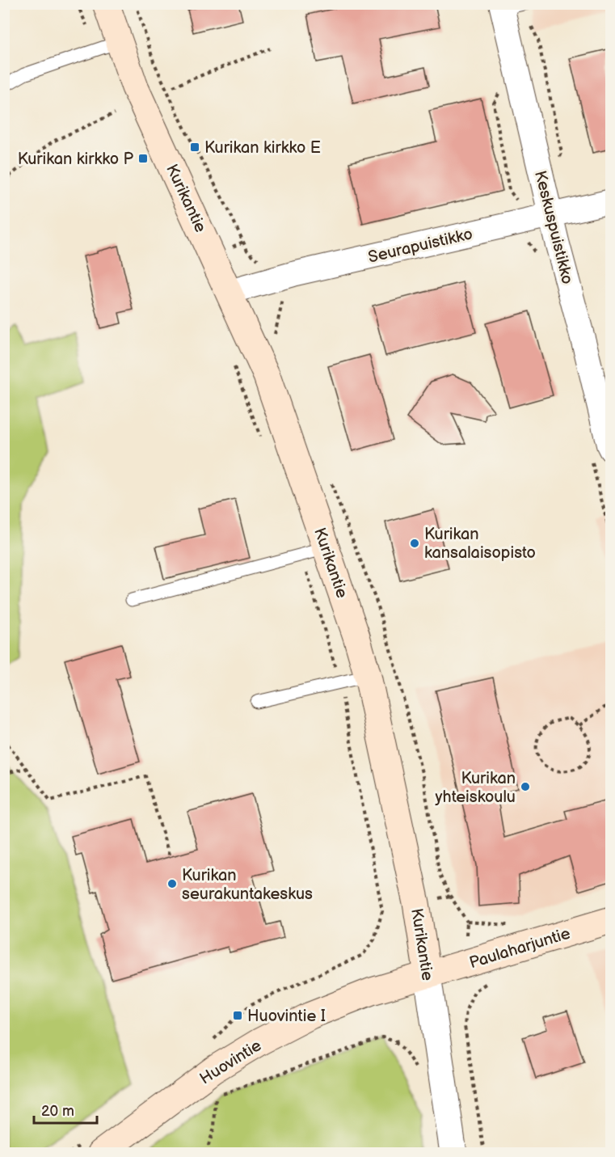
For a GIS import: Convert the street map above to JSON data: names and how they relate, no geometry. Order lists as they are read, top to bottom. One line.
{"streets":{"main road":["Kurikantie","Paulaharjuntie","Huovintie"],"street":["Keskuspuistikko","Seurapuistikko"]},"crossings":[["Kurikantie","Seurapuistikko"],["Kurikantie","Paulaharjuntie"],["Kurikantie","Huovintie"],["Keskuspuistikko","Seurapuistikko"],["Paulaharjuntie","Huovintie"]],"places":{"transit":["Kurikan kirkko E","Kurikan kirkko P","Huovintie I"],"other":["Kurikan kansalaisopisto","Kurikan yhteiskoulu","Kurikan seurakuntakeskus"]},"scale_bar":"20 m"}
